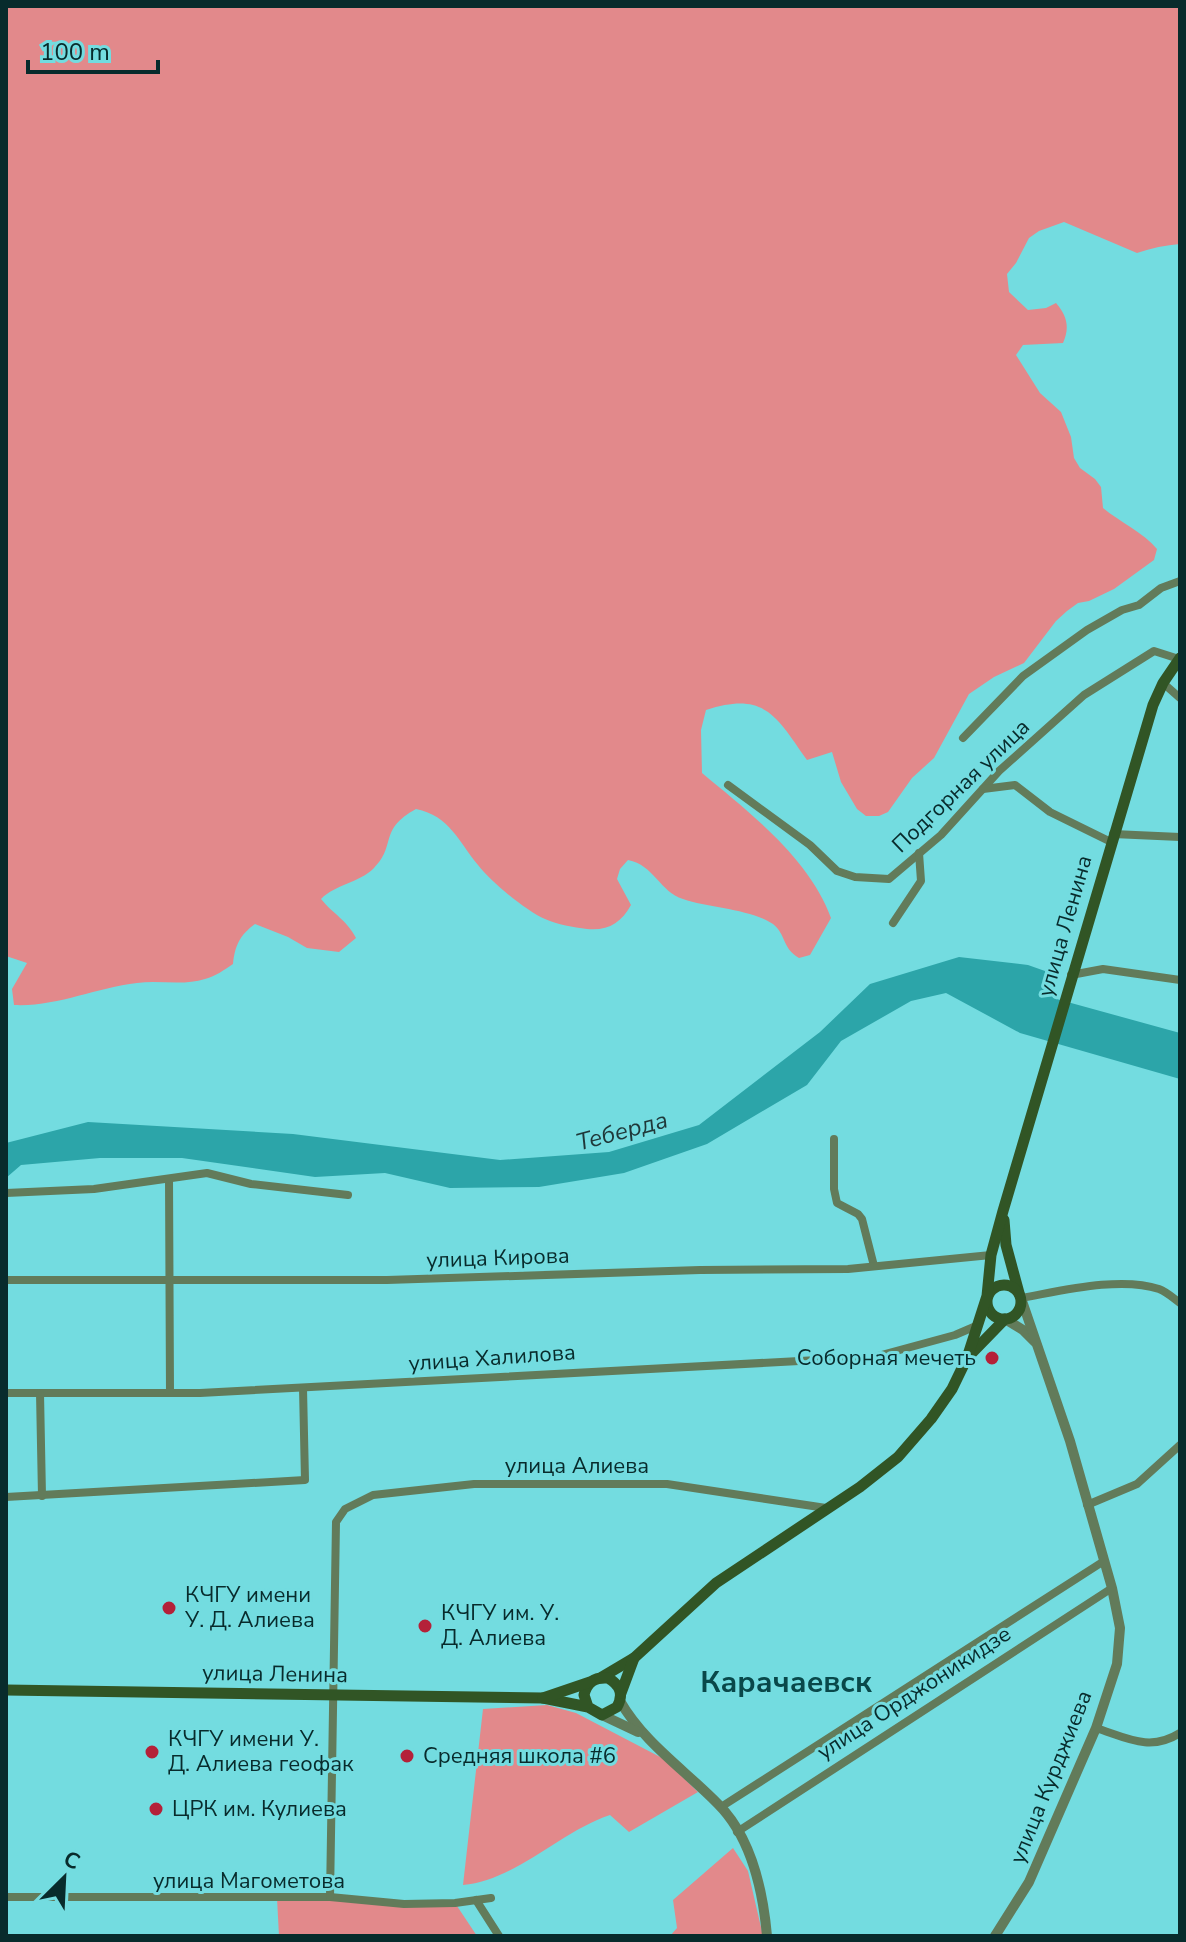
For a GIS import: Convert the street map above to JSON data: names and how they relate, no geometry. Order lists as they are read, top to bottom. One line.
{"streets":{"main road":["улица Ленина"],"street":["Подгорная улица","улица Кирова","улица Халилова","улица Алиева","улица Орджоникидзе","улица Курджиева","улица Магометова"]},"crossings":[["Подгорная улица","улица Ленина"],["улица Ленина","улица Кирова"],["улица Ленина","улица Халилова"],["улица Ленина","улица Алиева"],["улица Орджоникидзе","улица Курджиева"]],"districts":["Карачаевск"],"water":["Теберда"],"places":["Соборная мечеть","КЧГУ имени У. Д. Алиева","КЧГУ им. У. Д. Алиева","КЧГУ имени У. Д. Алиева геофак","Средняя школа #6","ЦРК им. Кулиева"],"scale_bar":"100 m","north":"top right"}
